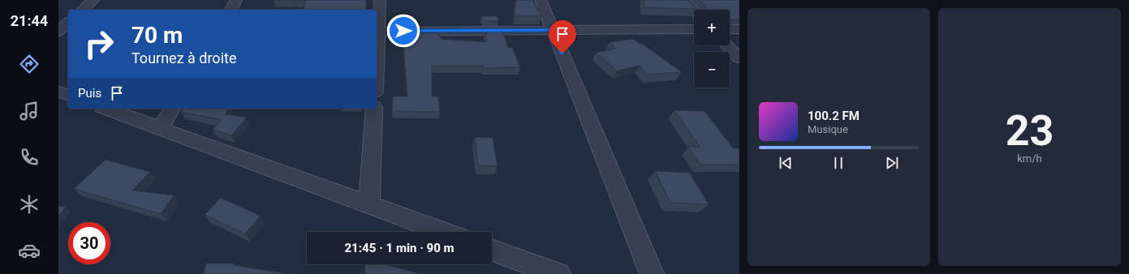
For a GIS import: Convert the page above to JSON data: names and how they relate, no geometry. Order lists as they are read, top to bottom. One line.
{"page":{"tabs":"21:44","tile":["23","km/h"],"map_buttons":["+","−"],"turn":["70 m","Tournez à droite"],"then":"Puis","song":["100.2 FM","Musique"],"limit":"30","trip":"21:45 · 1 min · 90 m"}}
